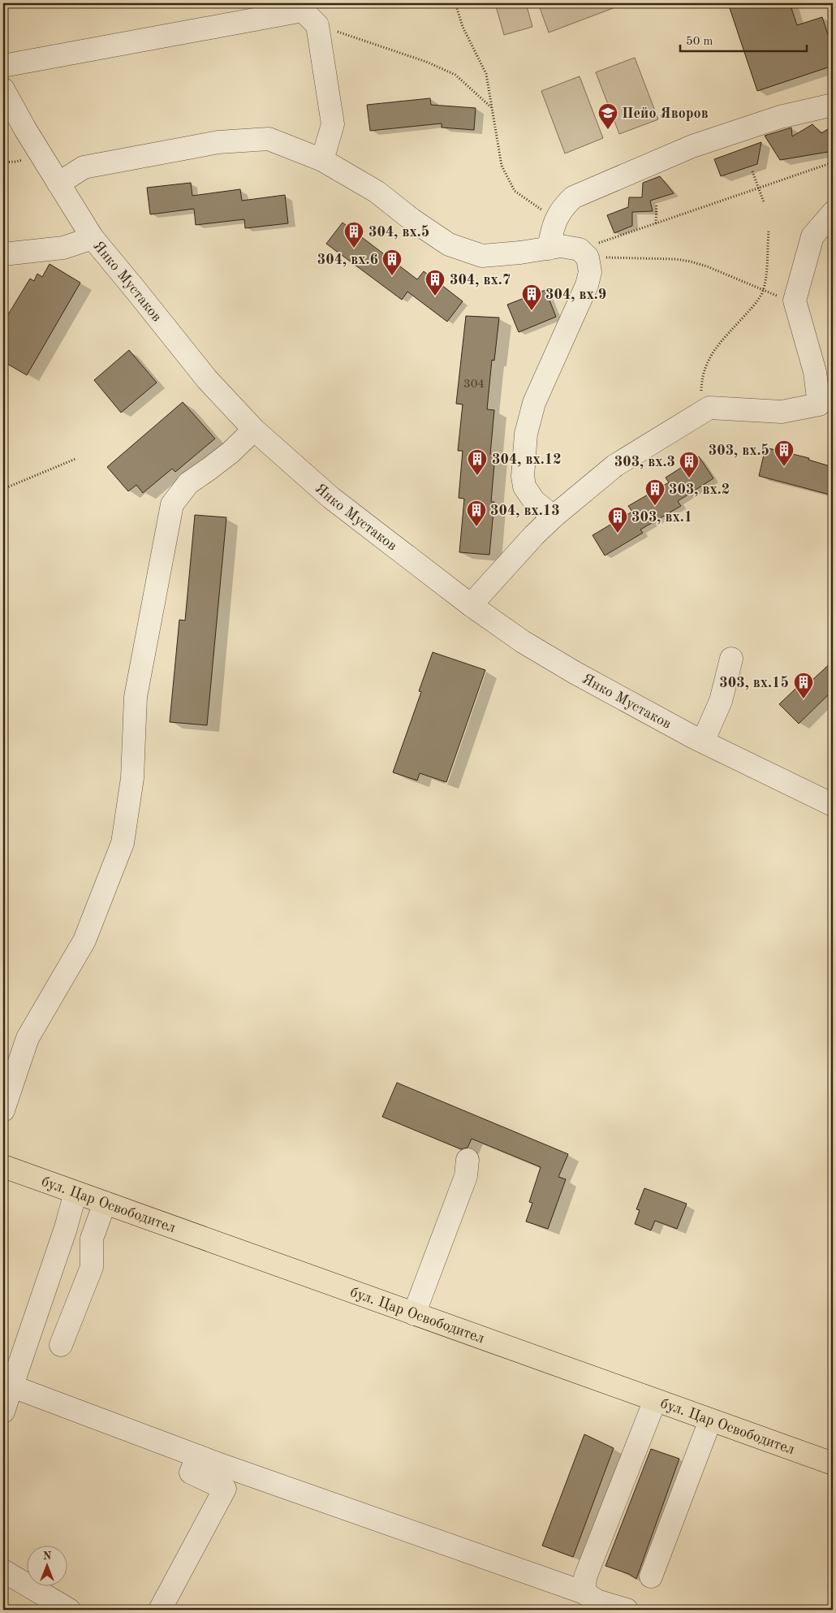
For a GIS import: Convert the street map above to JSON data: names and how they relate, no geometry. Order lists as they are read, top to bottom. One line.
{"streets":{"main road":["бул. Цар Освободител"],"street":["Янко Мустаков"]},"places":{"school or university":["Пейо Яворов"],"building":["304, вх.5","304, вх.6","304, вх.7","304, вх.9","303, вх.5","304, вх.12","303, вх.3","303, вх.2","304, вх.13","303, вх.1","303, вх.15"]},"house_numbers":["304"],"scale_bar":"50 m","north":"top"}
